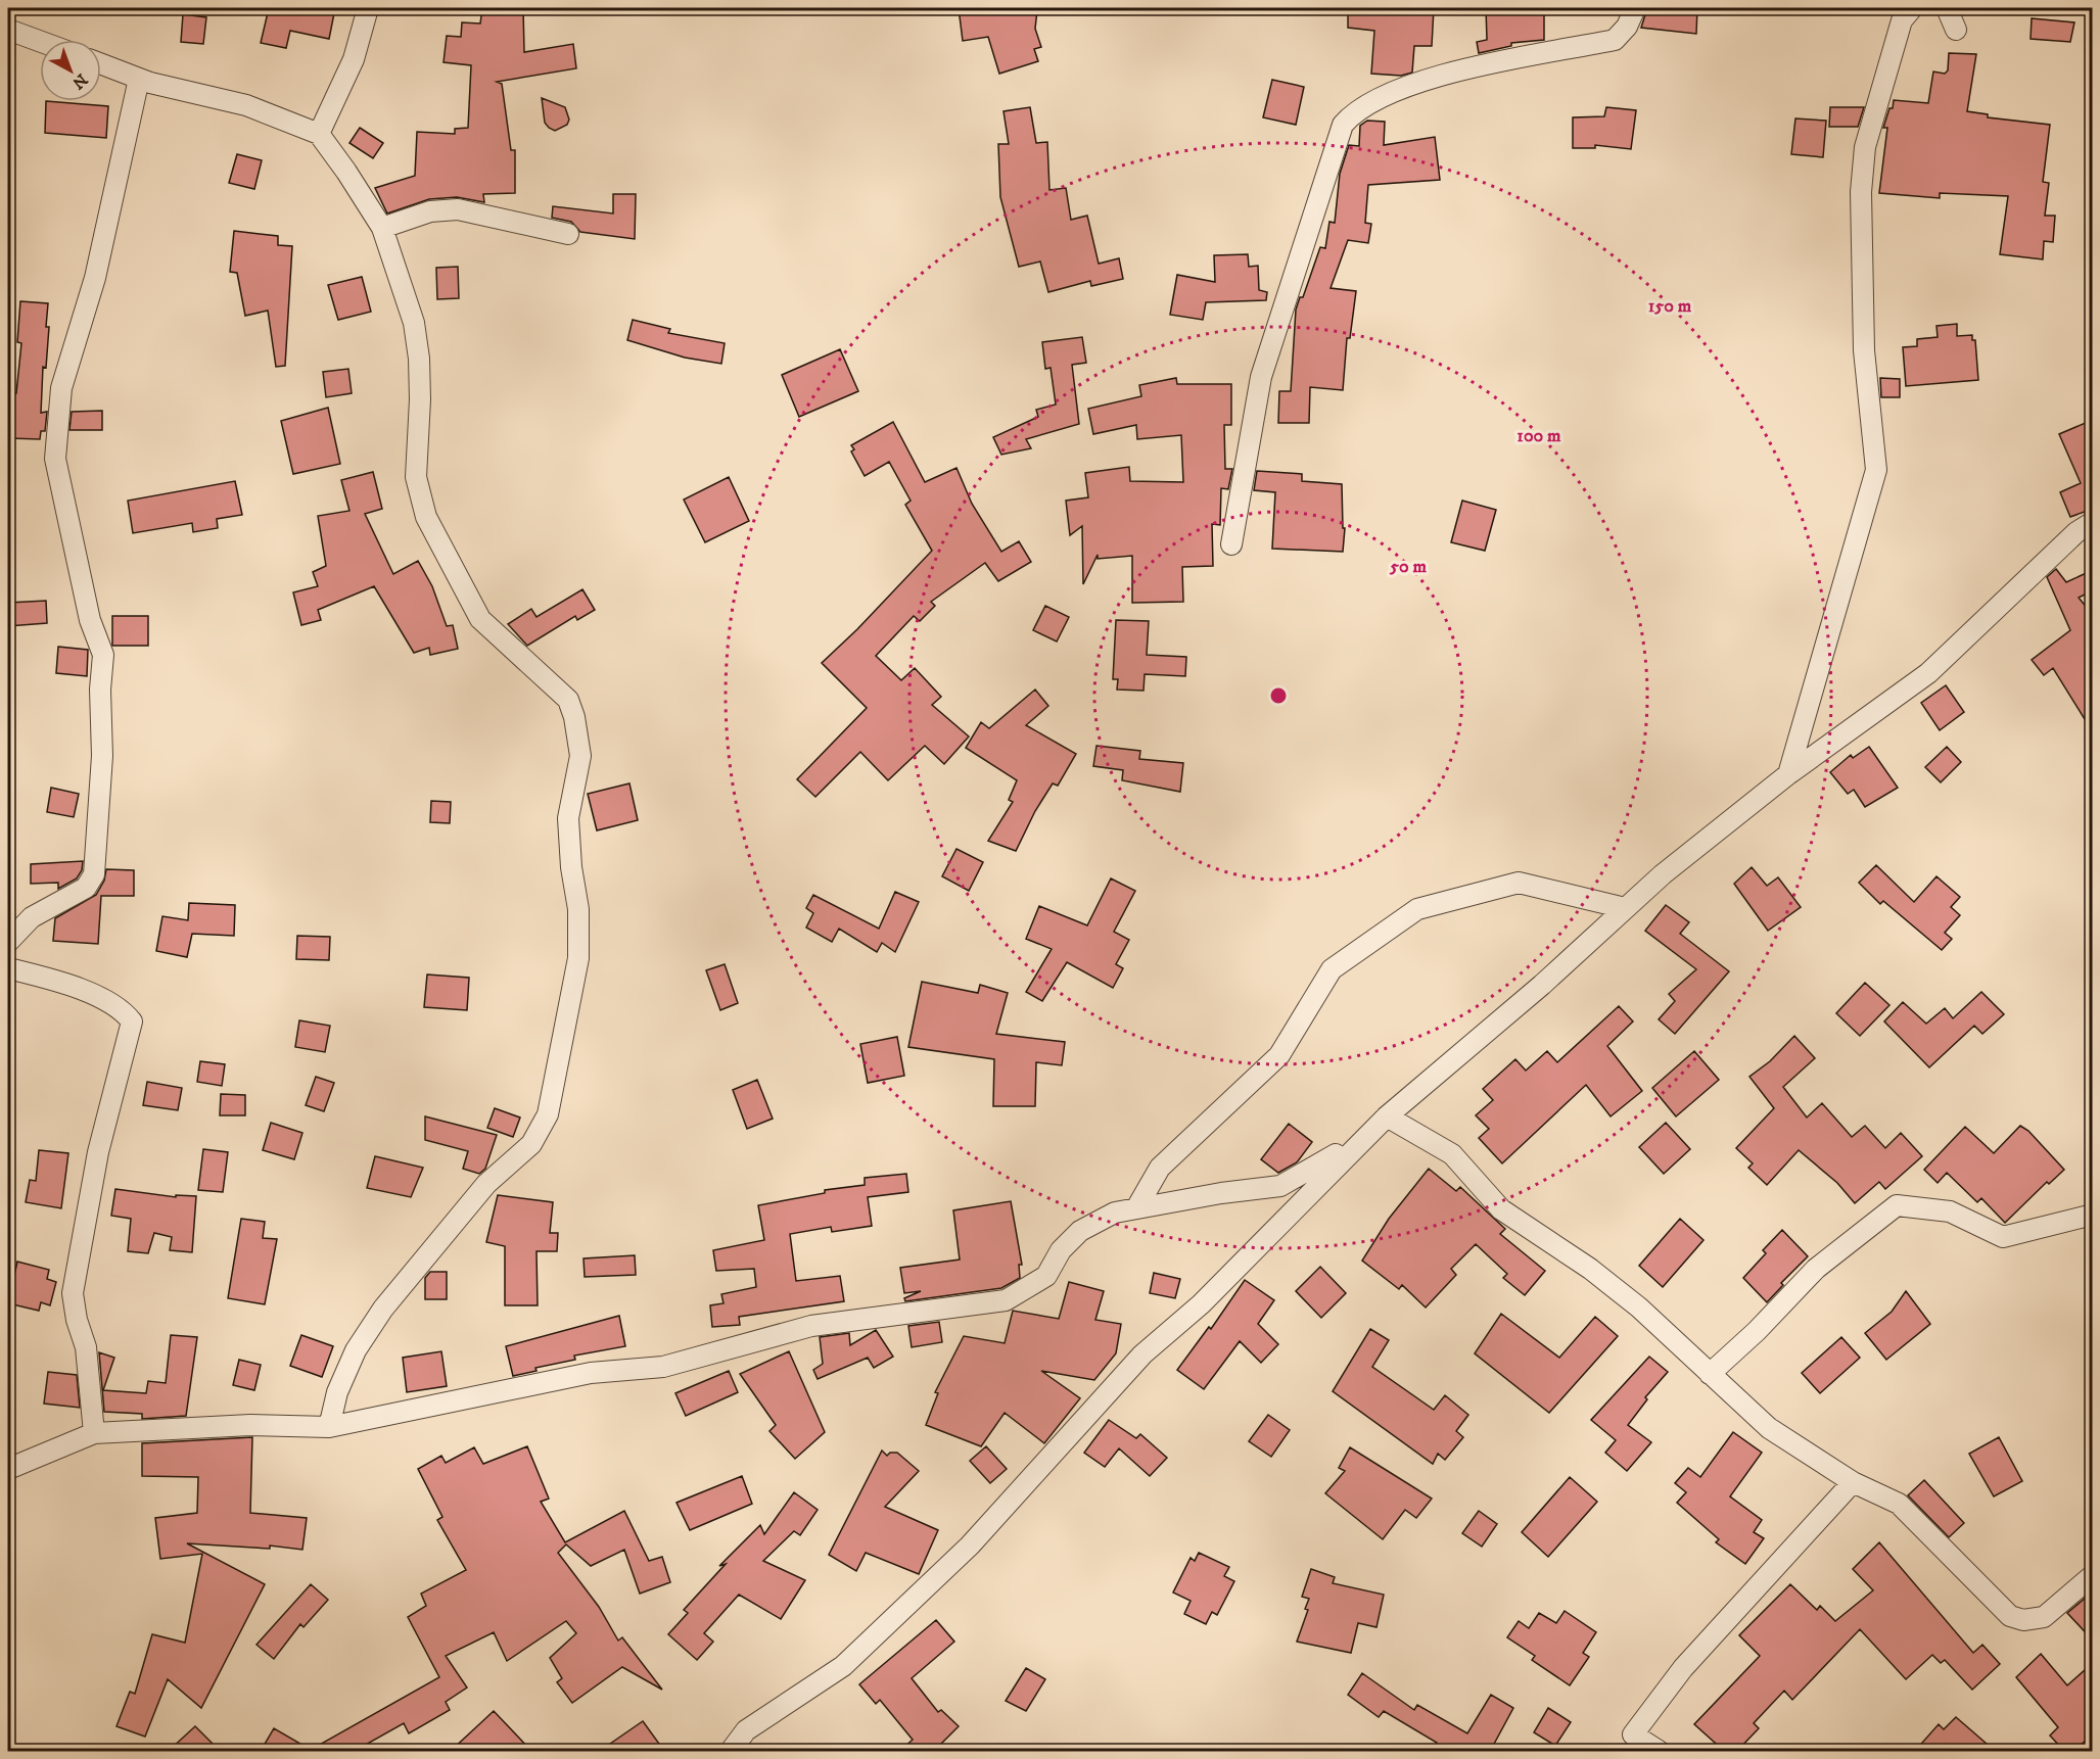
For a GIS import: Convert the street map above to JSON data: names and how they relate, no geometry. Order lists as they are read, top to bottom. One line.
{"north":"bottom right","rings":["150 m","100 m","50 m"]}
